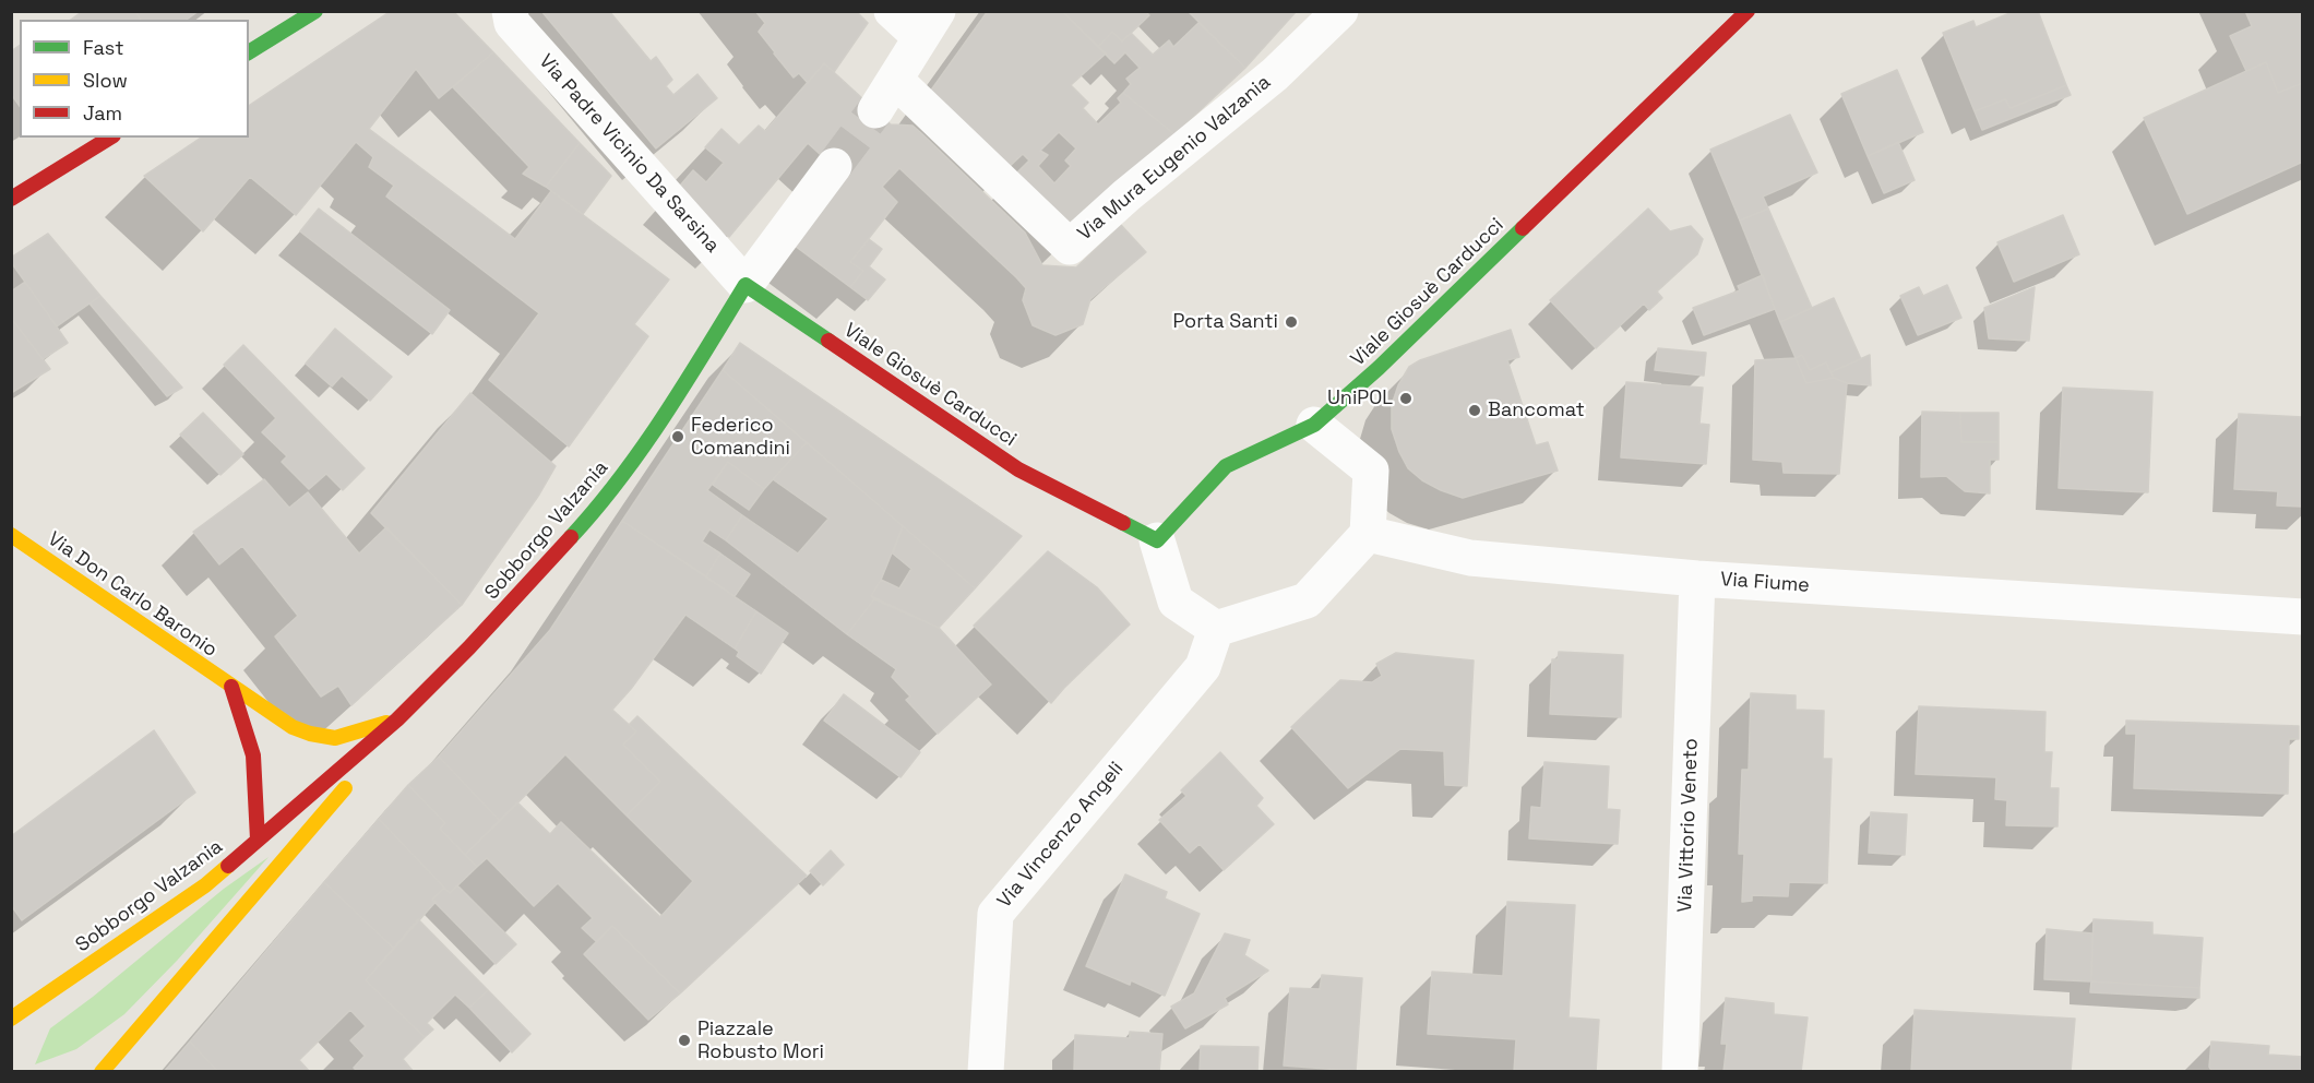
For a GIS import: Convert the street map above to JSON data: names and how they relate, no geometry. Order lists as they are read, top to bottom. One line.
{"streets":{"street":["Via Padre Vicinio Da Sarsina","Via Mura Eugenio Valzania","Viale Giosuè Carducci","Sobborgo Valzania","Via Fiume","Via Don Carlo Baronio","Via Vittorio Veneto","Via Vincenzo Angeli"]},"crossings":[["Via Padre Vicinio Da Sarsina","Viale Giosuè Carducci"],["Via Padre Vicinio Da Sarsina","Sobborgo Valzania"],["Viale Giosuè Carducci","Sobborgo Valzania"],["Viale Giosuè Carducci","Via Fiume"],["Viale Giosuè Carducci","Via Vincenzo Angeli"],["Sobborgo Valzania","Via Don Carlo Baronio"],["Via Fiume","Via Vittorio Veneto"],["Via Fiume","Via Vincenzo Angeli"]],"places":["Porta Santi","UniPOL","Bancomat","Federico Comandini","Piazzale Robusto Mori"],"legend":["Fast","Slow","Jam"]}
